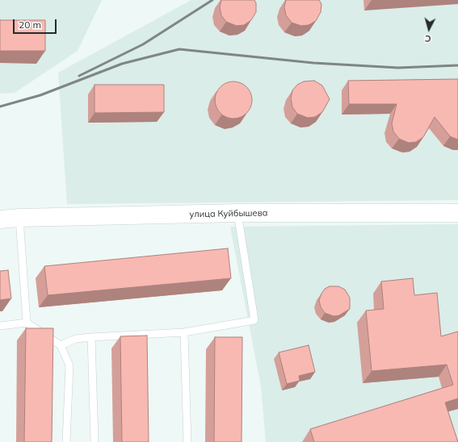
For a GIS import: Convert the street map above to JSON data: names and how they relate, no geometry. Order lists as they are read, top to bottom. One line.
{"streets":{"main road":["улица Куйбышева"]},"scale_bar":"20 m","north":"bottom"}
